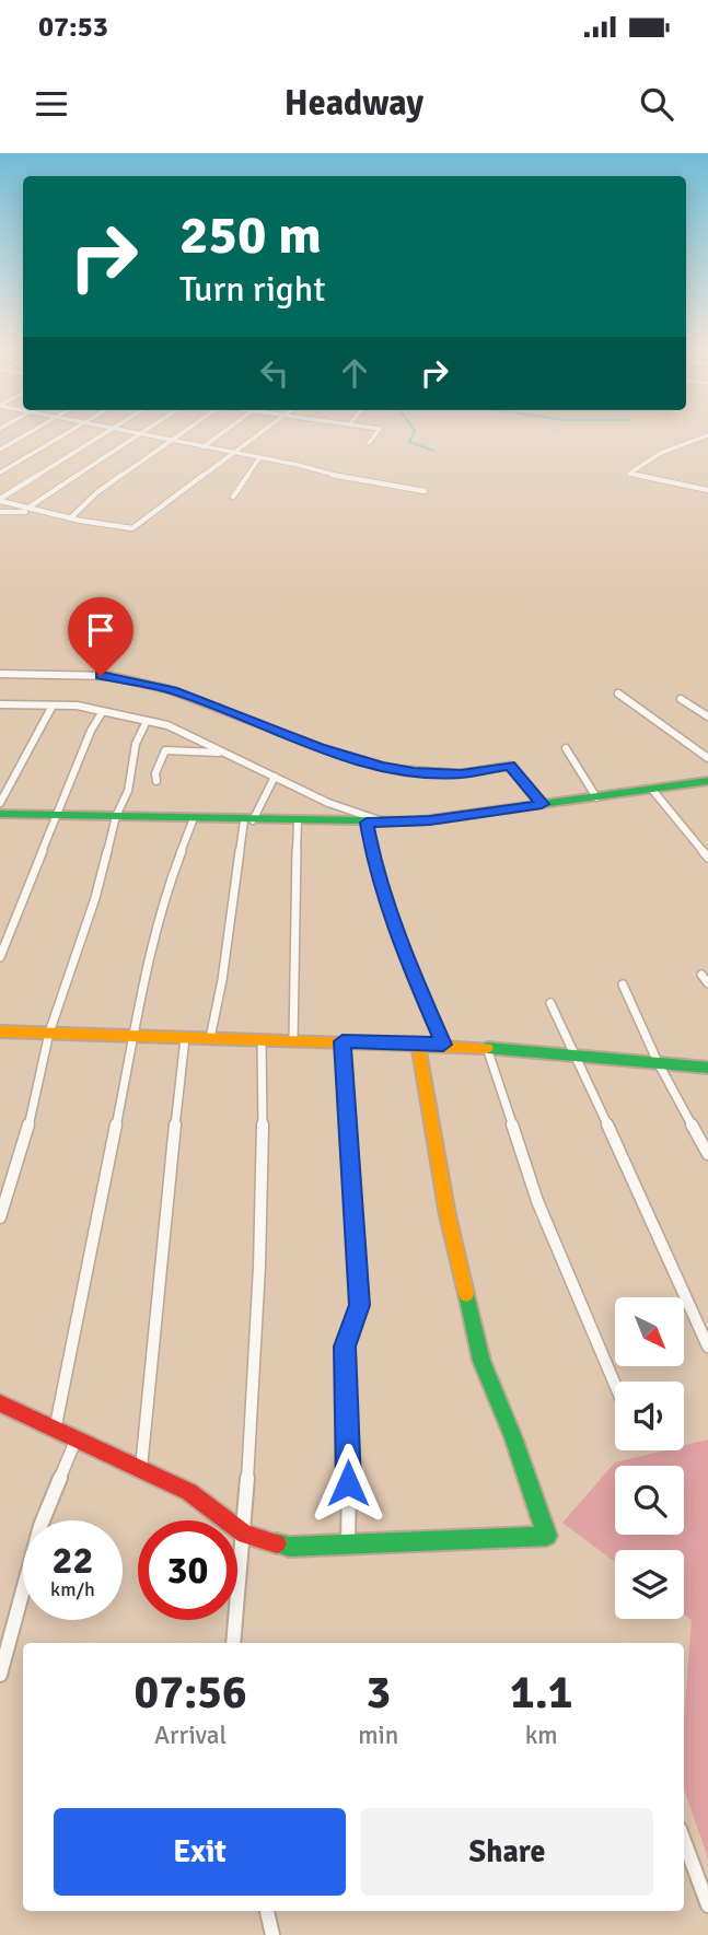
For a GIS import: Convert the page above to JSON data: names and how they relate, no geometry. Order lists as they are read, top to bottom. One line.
{"north":"bottom right","page":{"status":"07:53","header":"Headway","turn":["250 m","Turn right"],"speed":"22 km/h","limit":"30","eta":["07:56","Arrival","3","min","1.1","km"],"buttons":["Exit","Share"]}}
